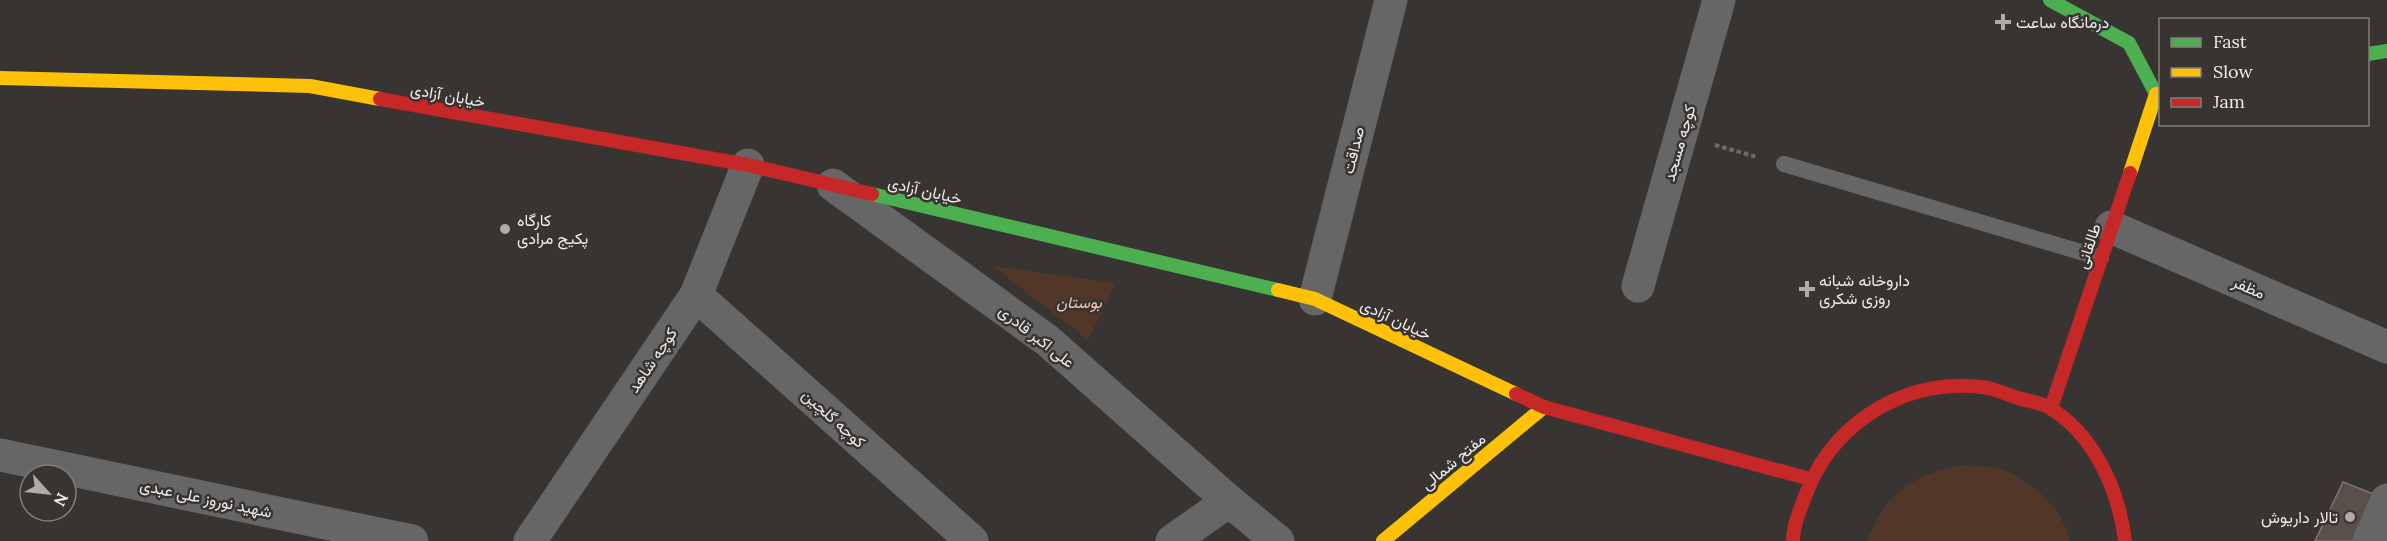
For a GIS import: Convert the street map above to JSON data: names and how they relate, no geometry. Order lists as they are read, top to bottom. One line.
{"streets":{"main road":["خیابان آزادی","طالقانی","مفتح شمالی"],"street":["کوچه مسجد","صداقت","مظفر","علی اکبر قادری","کوچه شاهد","کوچه گلچین","شهید نوروز علی عبدی"]},"crossings":[["خیابان آزادی","صداقت"],["خیابان آزادی","علی اکبر قادری"],["خیابان آزادی","کوچه شاهد"],["خیابان آزادی","مفتح شمالی"],["طالقانی","مظفر"],["کوچه شاهد","کوچه گلچین"]],"parks":["بوستان"],"places":{"health":["درمانگاه ساعت","داروخانه شبانه روزی شکری"],"other":["کارگاه پکیج مرادی","تالار داریوش"]},"legend":["Fast","Slow","Jam"],"north":"bottom right"}
